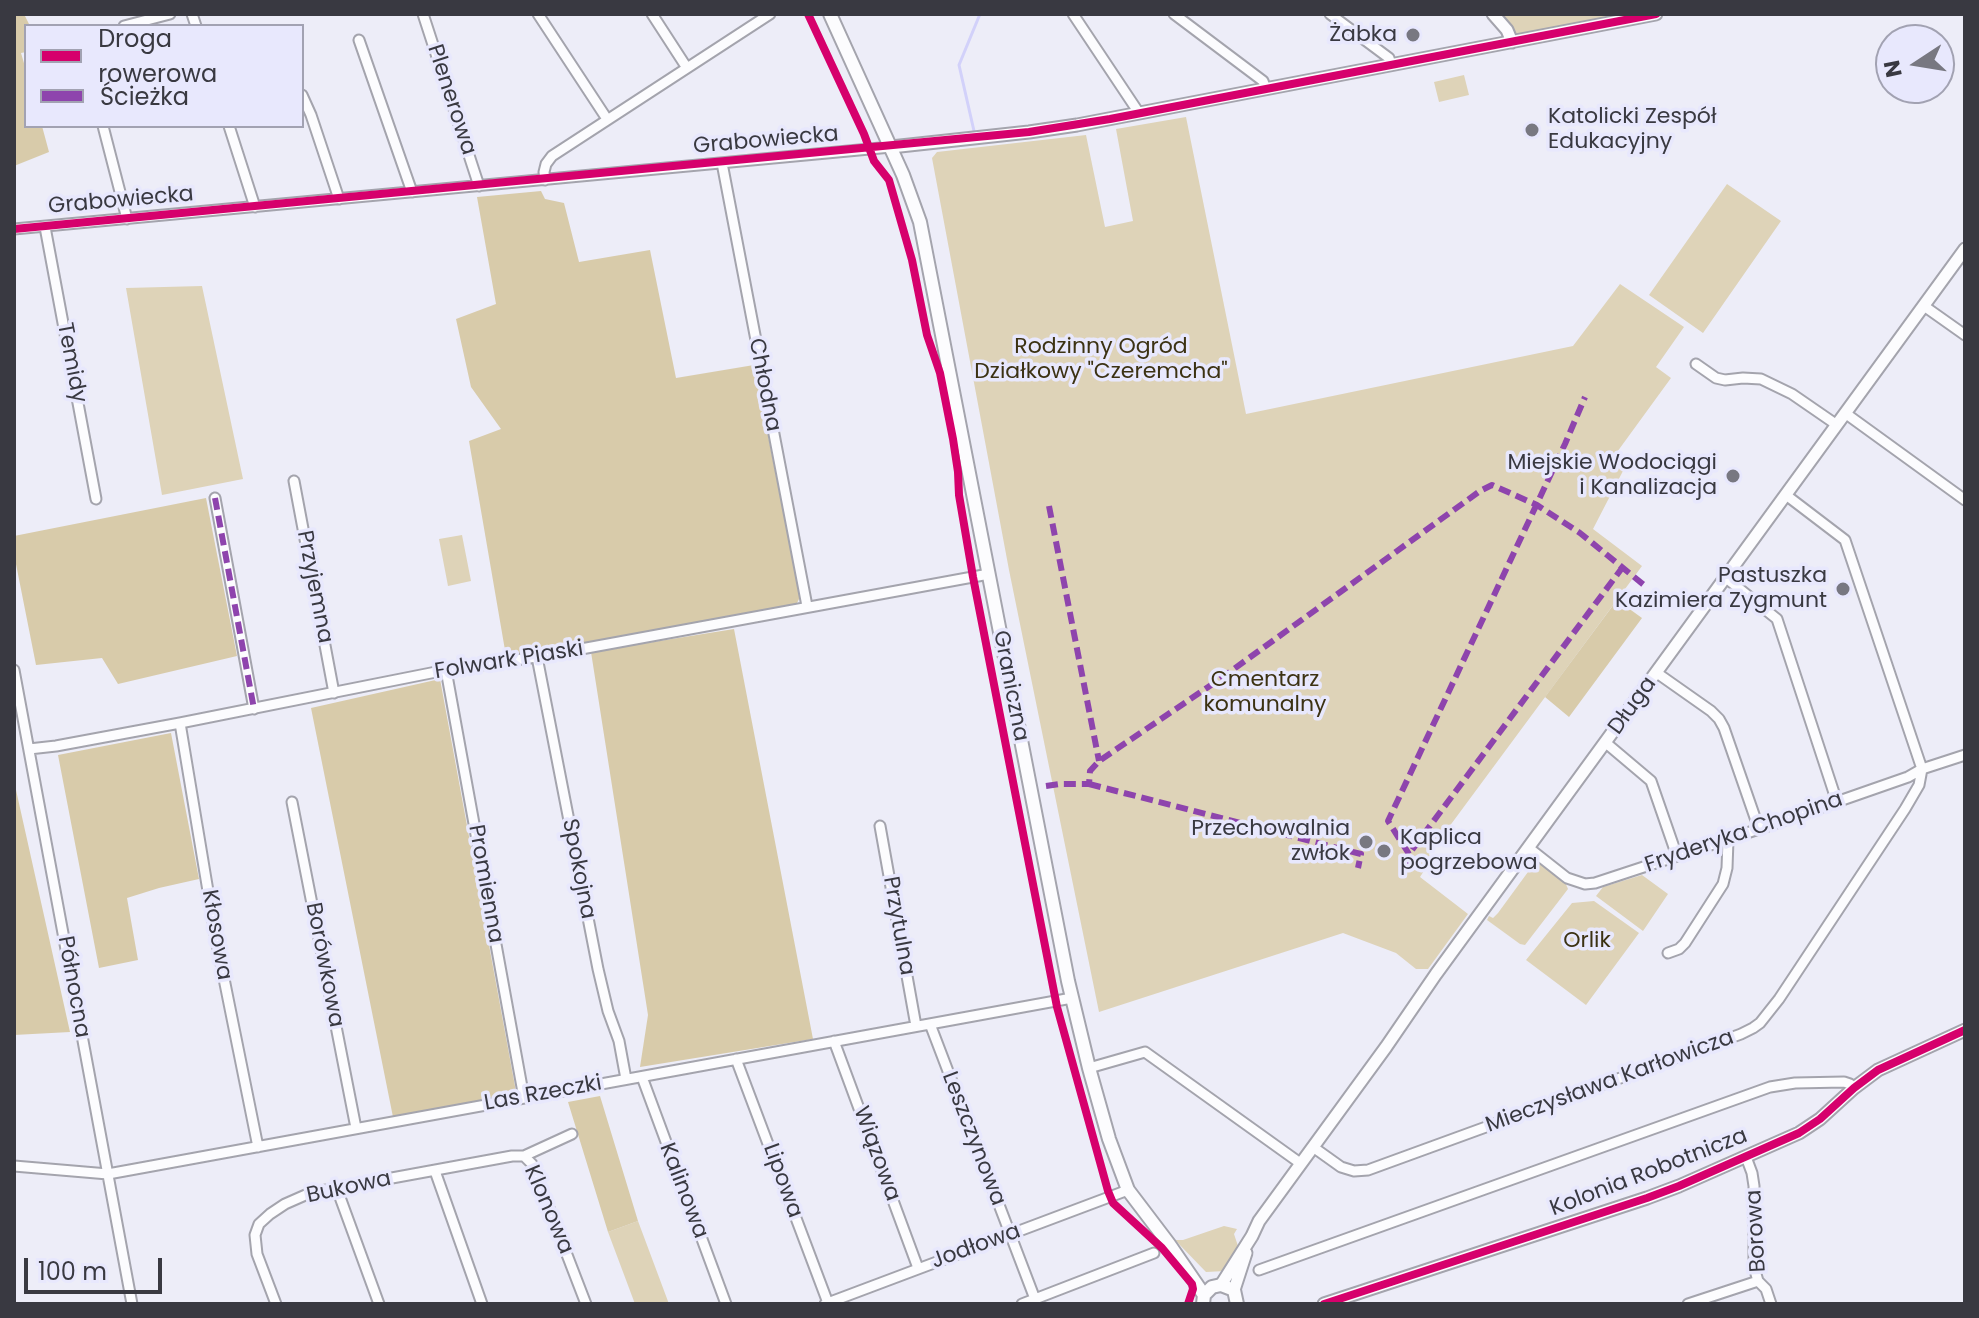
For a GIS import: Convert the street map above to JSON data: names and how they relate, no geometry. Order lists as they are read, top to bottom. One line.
{"streets":{"main road":["Graniczna"],"street":["Plenerowa","Grabowiecka","Temidy","Chłodna","Przyjemna","Folwark Piaski","Długa","Fryderyka Chopina","Spokojna","Promienna","Przytulna","Kłosowa","Borówkowa","Północna","Mieczysława Karłowicza","Las Rzeczki","Leszczynowa","Wiązowa","Kolonia Robotnicza","Lipowa","Bukowa","Kalinowa","Klonowa","Borowa","Jodłowa"]},"crossings":[["Plenerowa","Grabowiecka"],["Grabowiecka","Temidy"],["Grabowiecka","Chłodna"],["Grabowiecka","Graniczna"],["Chłodna","Folwark Piaski"],["Przyjemna","Folwark Piaski"],["Folwark Piaski","Graniczna"],["Folwark Piaski","Spokojna"],["Folwark Piaski","Promienna"],["Folwark Piaski","Kłosowa"],["Folwark Piaski","Północna"],["Graniczna","Długa"],["Graniczna","Las Rzeczki"],["Graniczna","Jodłowa"],["Długa","Fryderyka Chopina"],["Długa","Mieczysława Karłowicza"],["Fryderyka Chopina","Mieczysława Karłowicza"],["Spokojna","Las Rzeczki"],["Promienna","Las Rzeczki"],["Przytulna","Las Rzeczki"],["Kłosowa","Las Rzeczki"],["Borówkowa","Las Rzeczki"],["Północna","Las Rzeczki"],["Las Rzeczki","Leszczynowa"],["Las Rzeczki","Wiązowa"],["Las Rzeczki","Lipowa"],["Las Rzeczki","Kalinowa"],["Leszczynowa","Jodłowa"],["Wiązowa","Jodłowa"],["Kolonia Robotnicza","Borowa"],["Lipowa","Jodłowa"],["Bukowa","Klonowa"]],"parks":["Rodzinny Ogród Działkowy \"Czeremcha\"","Cmentarz komunalny","Orlik"],"places":["Żabka","Katolicki Zespół Edukacyjny","Miejskie Wodociągi i Kanalizacja","Pastuszka Kazimiera Zygmunt","Przechowalnia zwłok","Kaplica pogrzebowa"],"legend":["Droga rowerowa","Ścieżka"],"scale_bar":"100 m","north":"left"}
